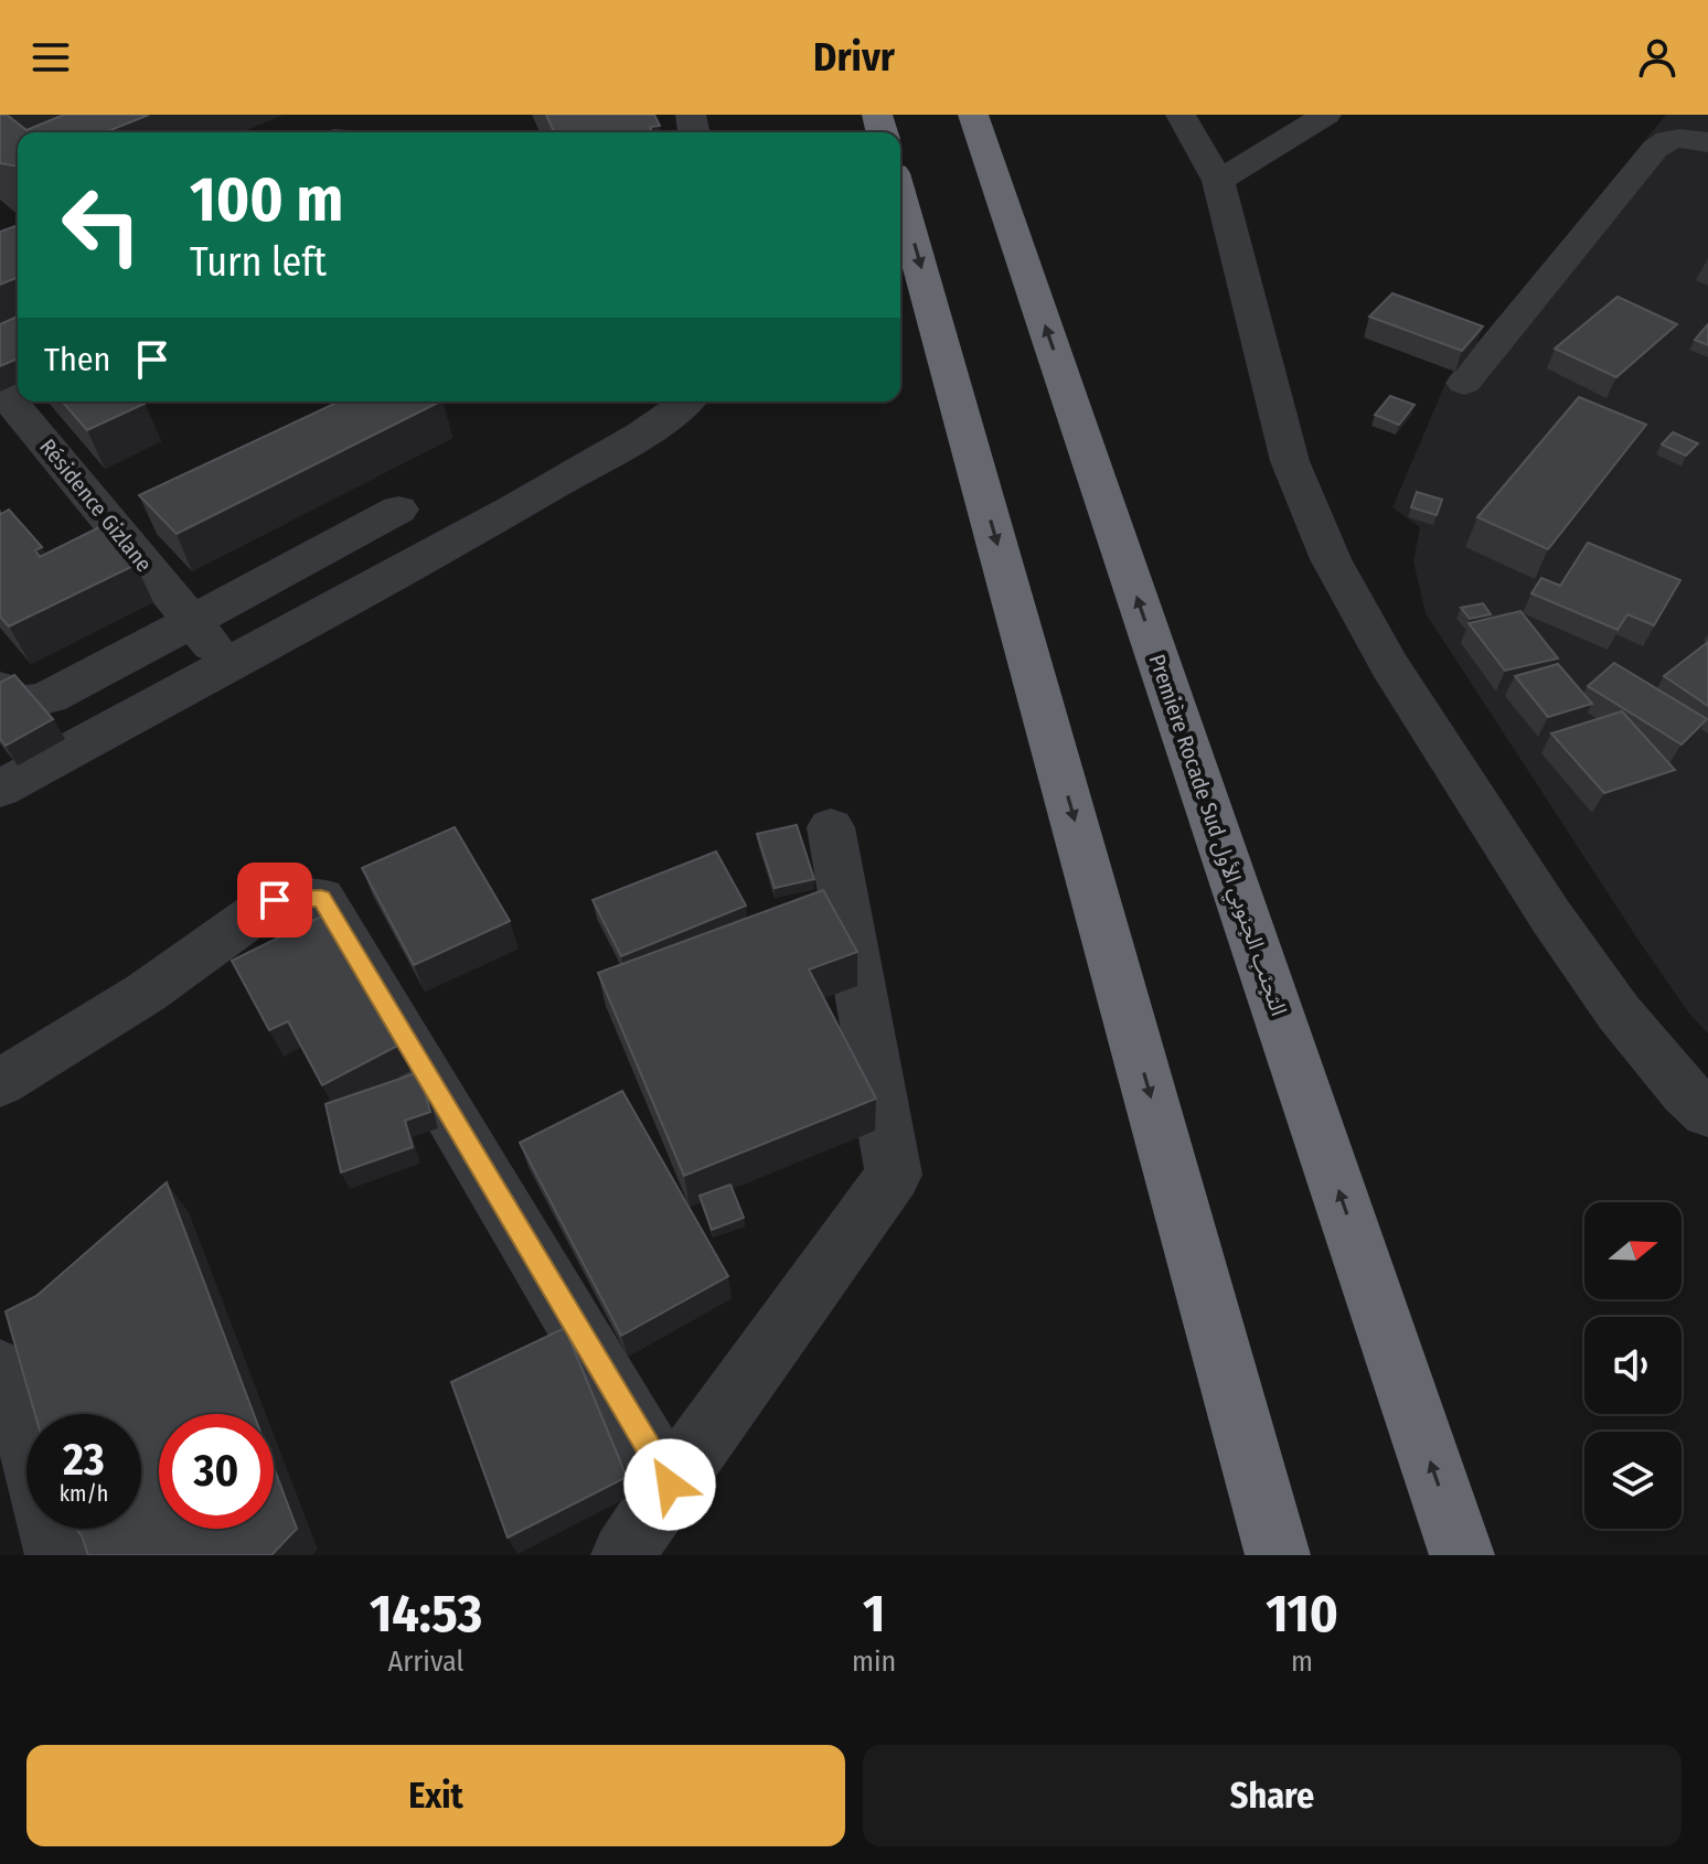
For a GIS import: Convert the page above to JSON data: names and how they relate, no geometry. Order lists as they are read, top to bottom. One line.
{"streets":{"highway":["Première Rocade Sud التجنب الجنوبي الأول"],"street":["Résidence Gizlane"]},"north":"right","page":{"header":"Drivr","turn":["100 m","Turn left"],"then":"Then","speed":"23 km/h","limit":"30","eta":["14:53","Arrival","1","min","110","m"],"buttons":["Exit","Share"]}}
